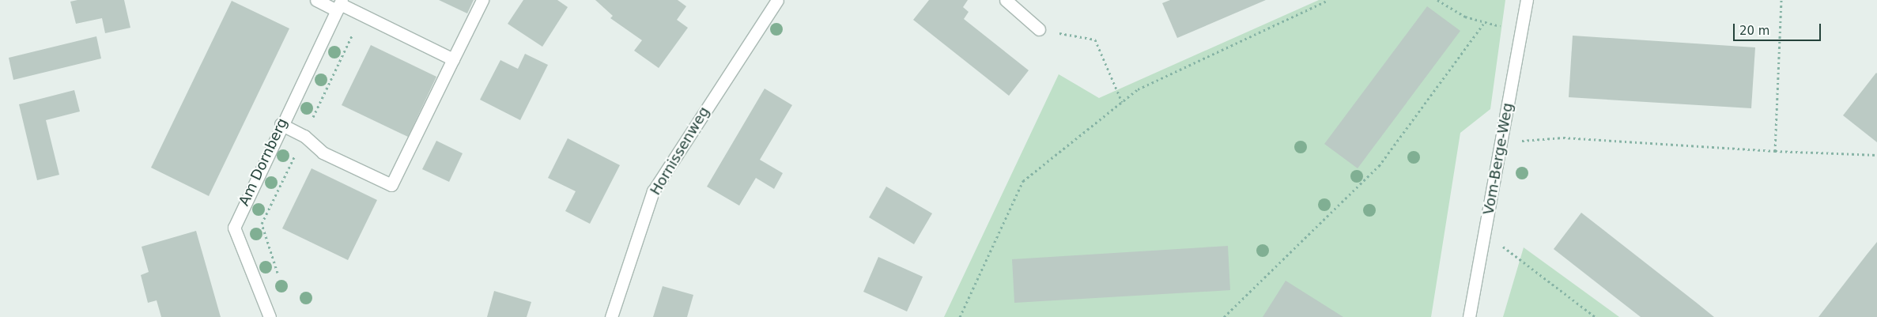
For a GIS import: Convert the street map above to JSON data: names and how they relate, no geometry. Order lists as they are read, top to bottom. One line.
{"streets":{"street":["Hornissenweg","Vom-Berge-Weg","Am Dornberg"]},"scale_bar":"20 m"}
